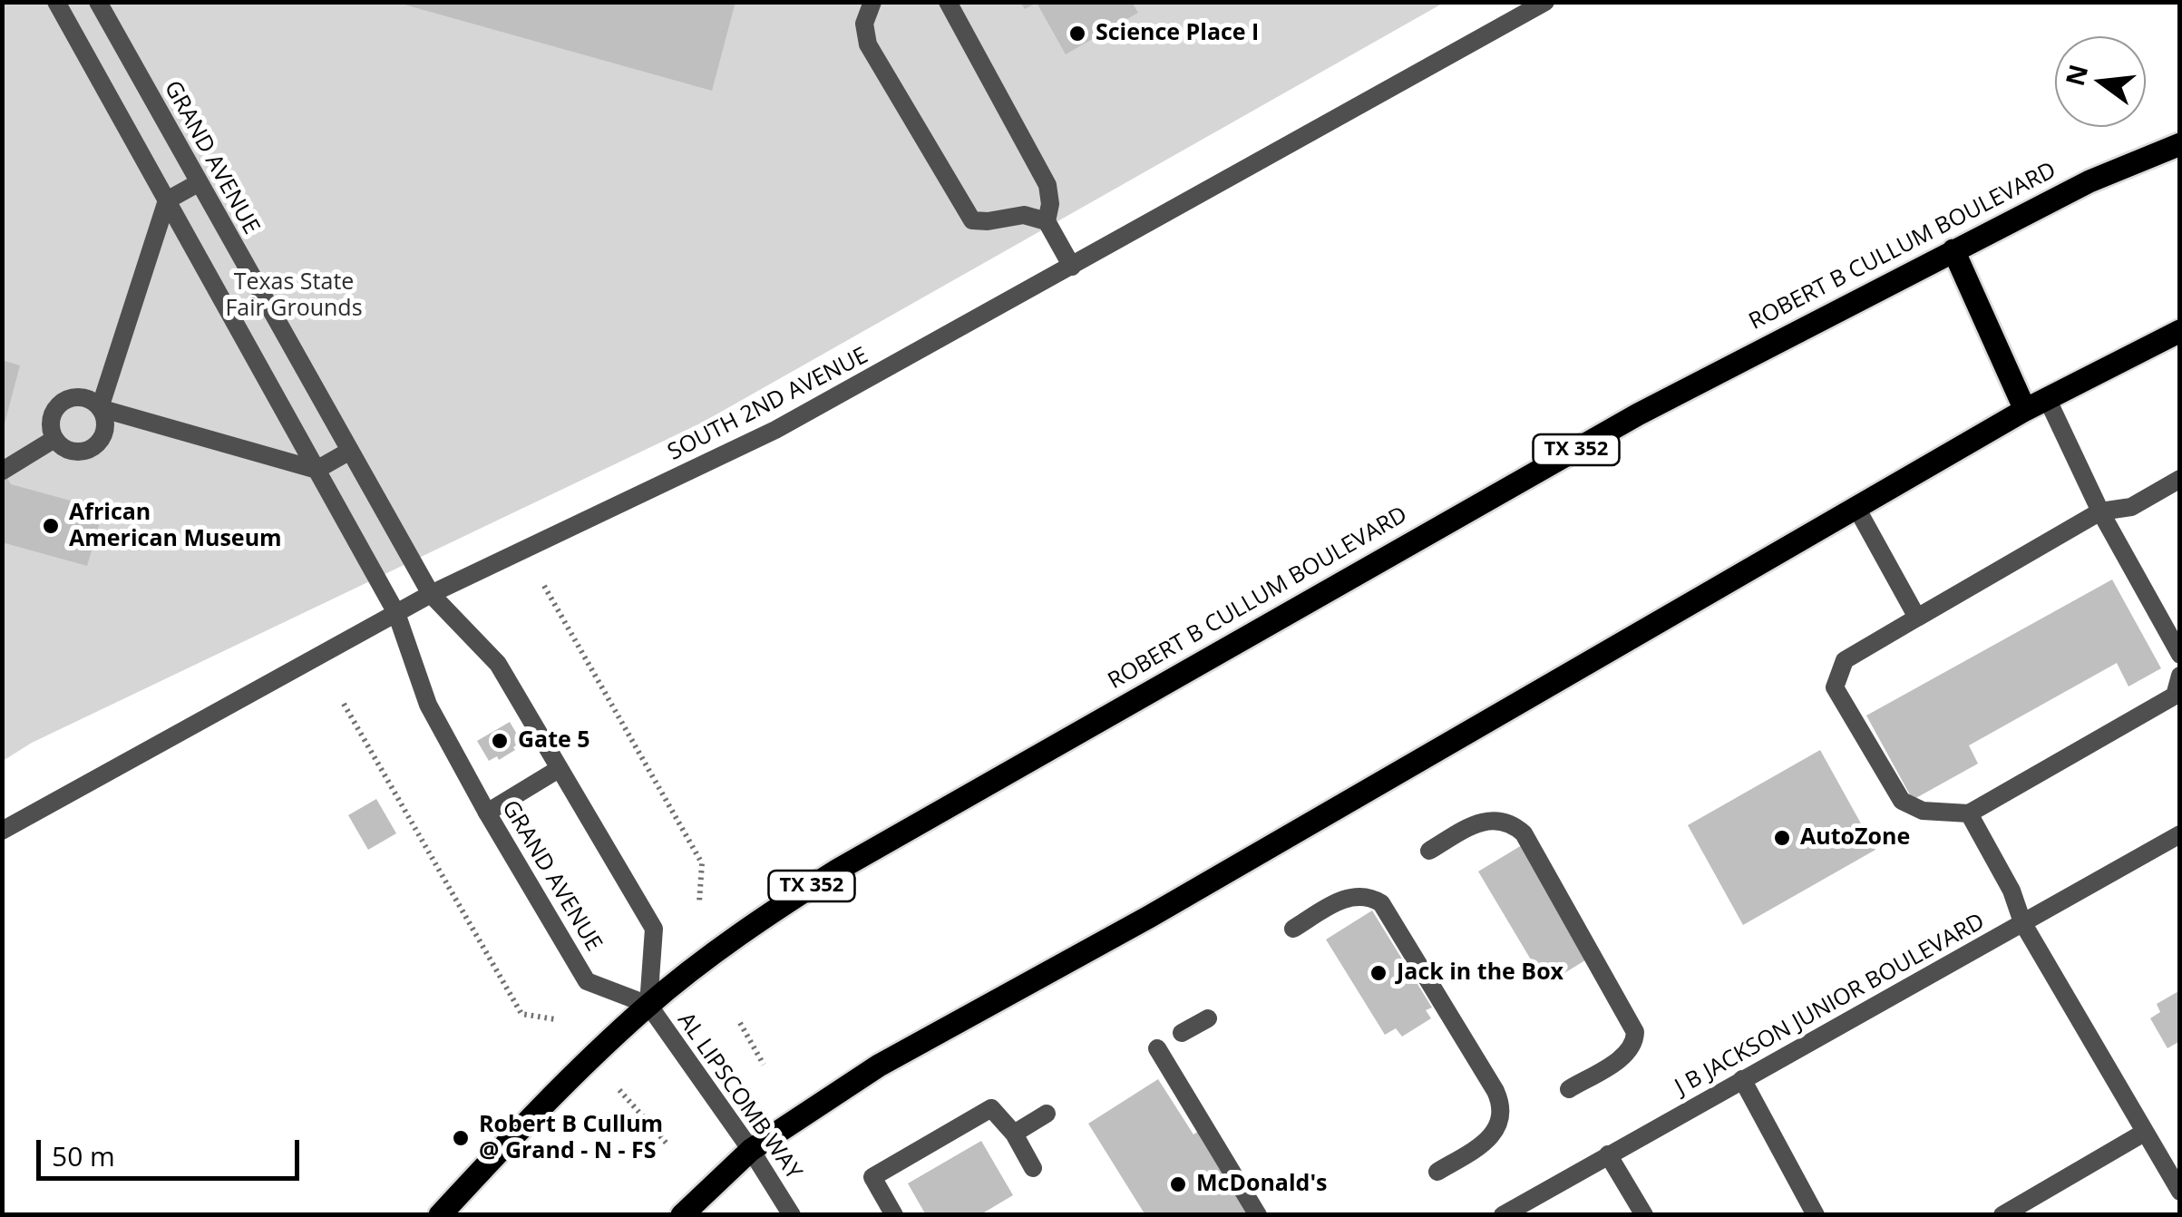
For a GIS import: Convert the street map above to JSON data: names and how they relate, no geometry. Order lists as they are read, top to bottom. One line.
{"streets":{"main road":["ROBERT B CULLUM BOULEVARD","TX 352"],"street":["GRAND AVENUE","SOUTH 2ND AVENUE","J B JACKSON JUNIOR BOULEVARD","AL LIPSCOMB WAY"]},"crossings":[["GRAND AVENUE","ROBERT B CULLUM BOULEVARD"],["GRAND AVENUE","SOUTH 2ND AVENUE"],["GRAND AVENUE","AL LIPSCOMB WAY"],["ROBERT B CULLUM BOULEVARD","AL LIPSCOMB WAY"]],"parks":["Texas State Fair Grounds"],"places":["Science Place I","African American Museum","Gate 5","AutoZone","Jack in the Box","Robert B Cullum @ Grand - N - FS","McDonald's"],"scale_bar":"50 m","north":"left"}
